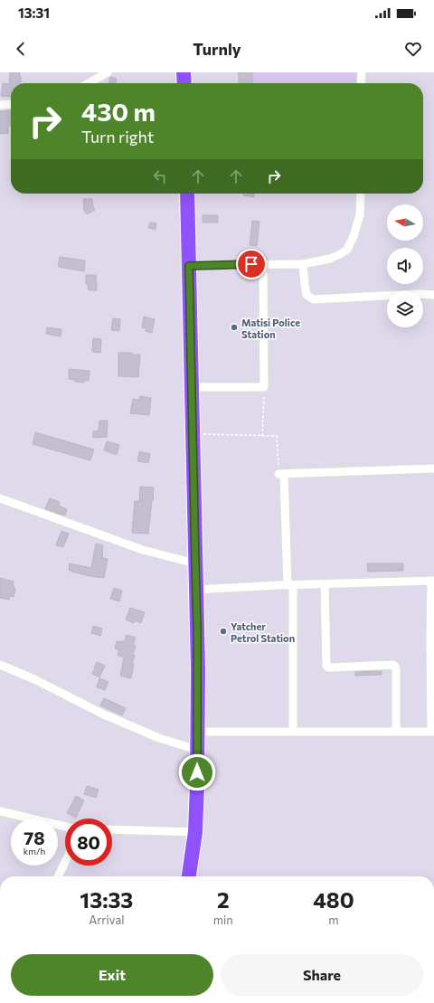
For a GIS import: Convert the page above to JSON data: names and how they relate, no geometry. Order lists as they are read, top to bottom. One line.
{"places":["Matisi Police Station","Yatcher Petrol Station"],"north":"left","page":{"status":"13:31","header":"Turnly","turn":["430 m","Turn right"],"speed":"78 km/h","limit":"80","eta":["13:33","Arrival","2","min","480","m"],"buttons":["Exit","Share"]}}
